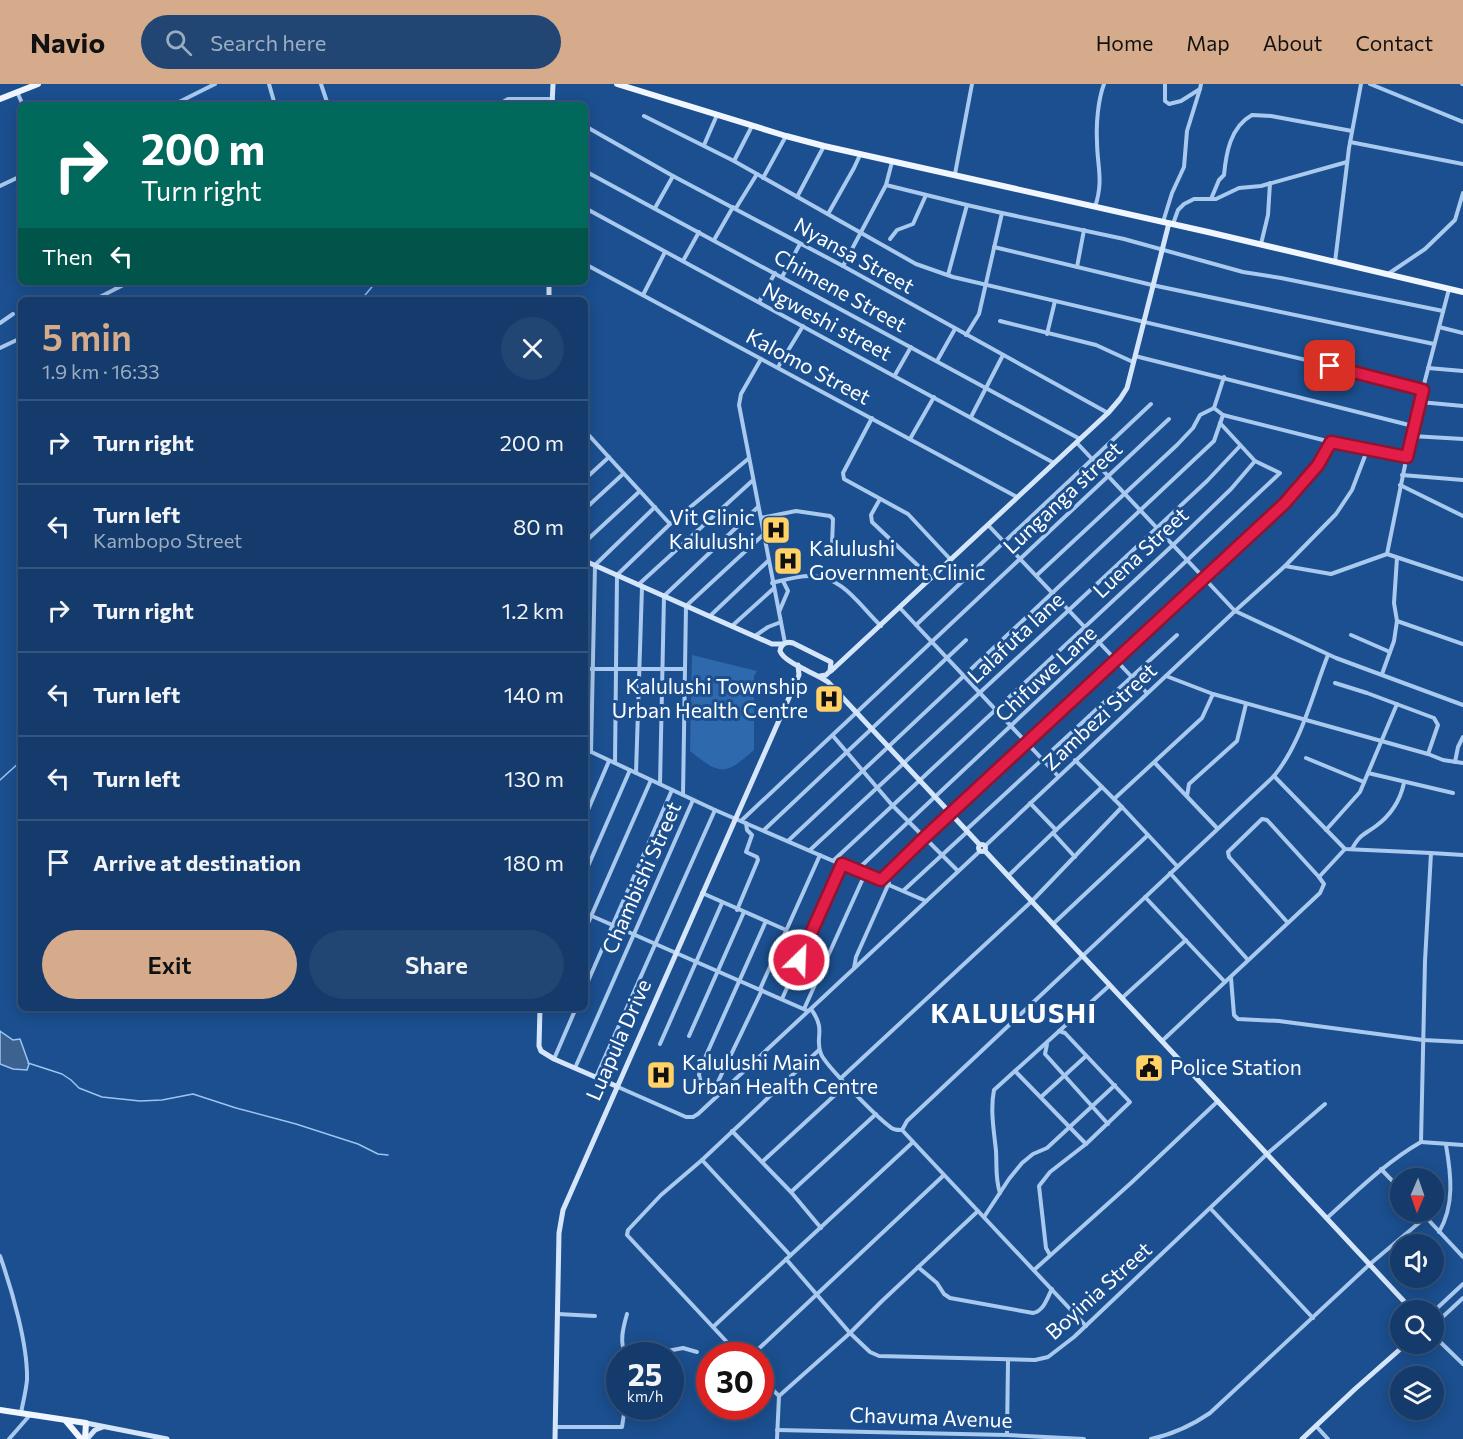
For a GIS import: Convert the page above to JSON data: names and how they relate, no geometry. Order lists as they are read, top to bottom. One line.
{"streets":{"street":["Nyansa Street","Chimene Street","Ngweshi street","Kalomo Street","Lunganga street","Luena Street","Lalafuta lane","Chifuwe Lane","Zambezi Street","Chambishi Street","Luapula Drive","Boyinia Street","Chavuma Avenue"]},"crossings":[["Lunganga street","Luapula Drive"],["Luena Street","Chifuwe Lane"],["Zambezi Street","Luapula Drive"]],"districts":["KALULUSHI"],"places":{"hospital":["Vit Clinic Kalulushi","Kalulushi Government Clinic","Kalulushi Township Urban Health Centre","Kalulushi Main Urban Health Centre"],"public building":["Police Station"]},"north":"bottom","page":{"header":"Navio","search":"Search here","nav":["Home","Map","About","Contact"],"turn":["200 m","Turn right"],"then":"Then","heading":["5 min","1.9 km · 16:33"],"list":[{"name":"Turn right","value":"200 m"},{"name":"Turn left","note":"Kambopo Street","value":"80 m"},{"name":"Turn right","value":"1.2 km"},{"name":"Turn left","value":"140 m"},{"name":"Turn left","value":"130 m"},{"name":"Arrive at destination","value":"180 m"}],"buttons":["Exit","Share"],"speed":"25 km/h","limit":"30"}}
